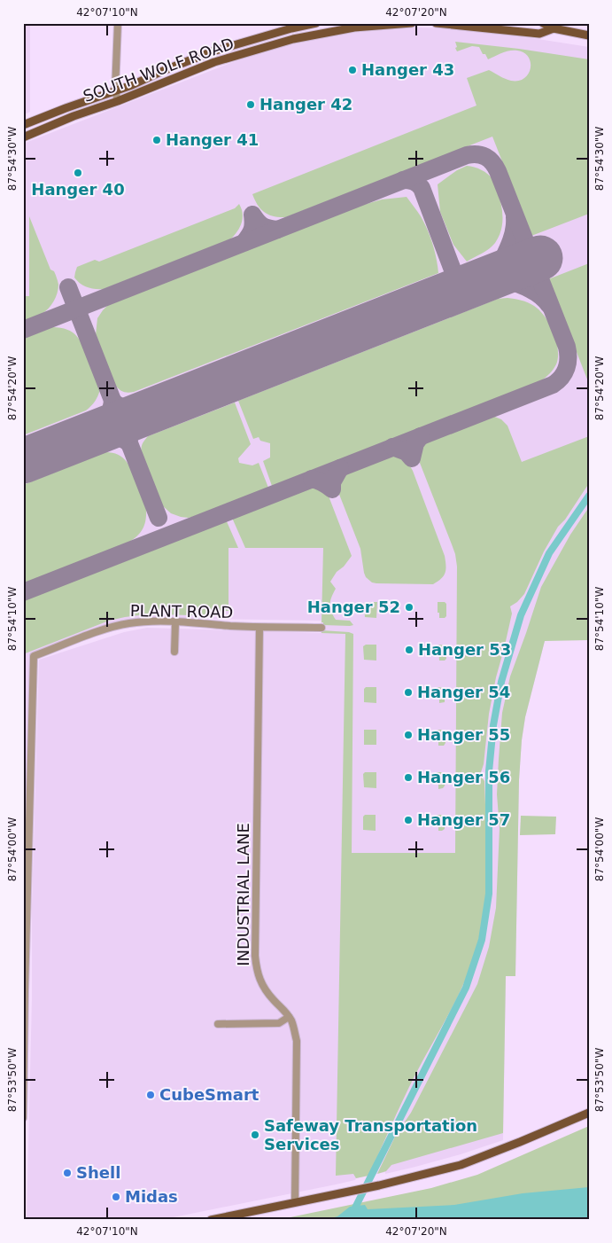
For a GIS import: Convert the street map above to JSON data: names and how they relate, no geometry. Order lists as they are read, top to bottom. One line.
{"streets":{"main road":["SOUTH WOLF ROAD"],"street":["PLANT ROAD","INDUSTRIAL LANE"]},"crossings":[["PLANT ROAD","INDUSTRIAL LANE"]],"places":["Hanger 43","Hanger 42","Hanger 41","Hanger 40","Hanger 52","Hanger 53","Hanger 54","Hanger 55","Hanger 56","Hanger 57","CubeSmart","Safeway Transportation Services","Shell","Midas"],"coordinates":["42°07'10\"N","42°07'20\"N","87°54'30\"W","87°54'20\"W","87°54'10\"W","87°54'00\"W","87°53'50\"W"]}
